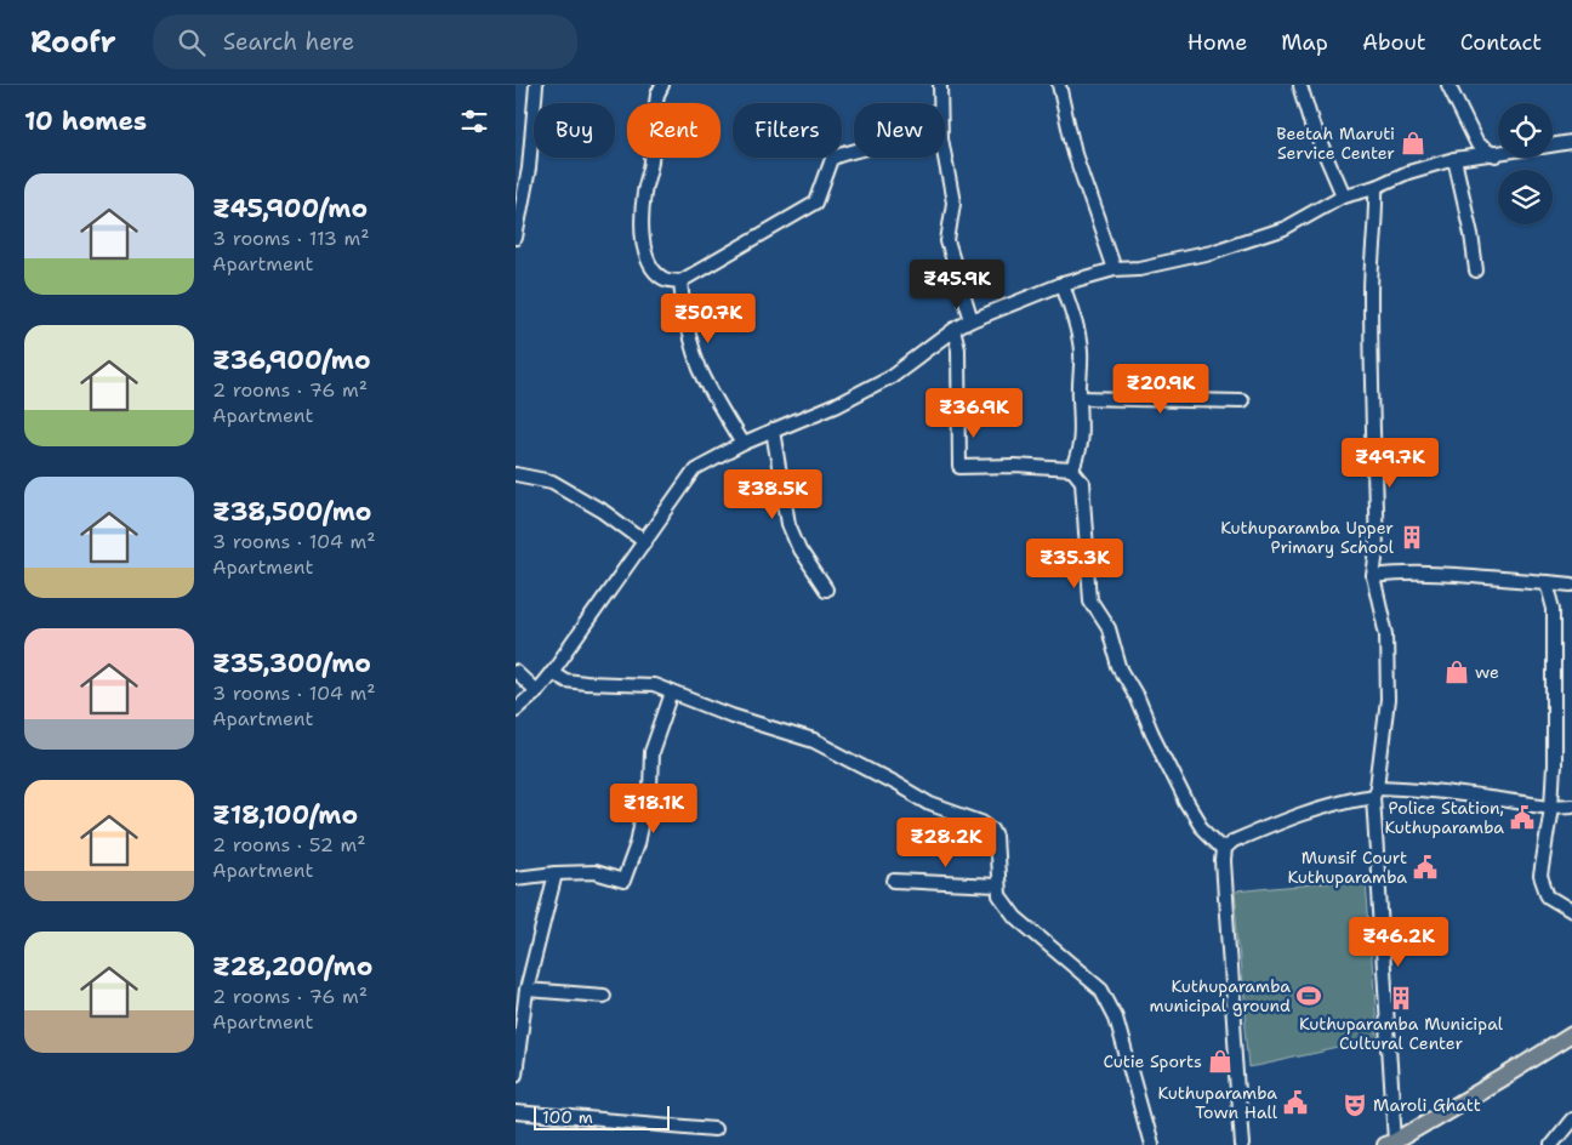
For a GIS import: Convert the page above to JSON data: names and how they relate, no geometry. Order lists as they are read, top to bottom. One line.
{"places":{"shop":["Beetah Maruti Service Center","we","Cutie Sports"],"building":["Kuthuparamba Upper Primary School","Kuthuparamba Municipal Cultural Center"],"public building":["Police Station, Kuthuparamba","Munsif Court Kuthuparamba","Kuthuparamba Town Hall"],"sports":["Kuthuparamba municipal ground"],"theatre":["Maroli Ghatt"]},"scale_bar":"100 m","page":{"header":"Roofr","search":"Search here","nav":["Home","Map","About","Contact"],"heading":"10 homes","chip":["Buy","Rent","Filters","New"],"list":[{"name":"₹45,900/mo","note":"3 rooms · 113 m² · Apartment"},{"name":"₹36,900/mo","note":"2 rooms · 76 m² · Apartment"},{"name":"₹38,500/mo","note":"3 rooms · 104 m² · Apartment"},{"name":"₹35,300/mo","note":"3 rooms · 104 m² · Apartment"},{"name":"₹18,100/mo","note":"2 rooms · 52 m² · Apartment"},{"name":"₹28,200/mo","note":"2 rooms · 76 m² · Apartment"}],"price":["₹45.9K","₹50.7K","₹20.9K","₹36.9K","₹49.7K","₹38.5K","₹35.3K","₹18.1K","₹28.2K","₹46.2K"],"scale":"100 m"}}
